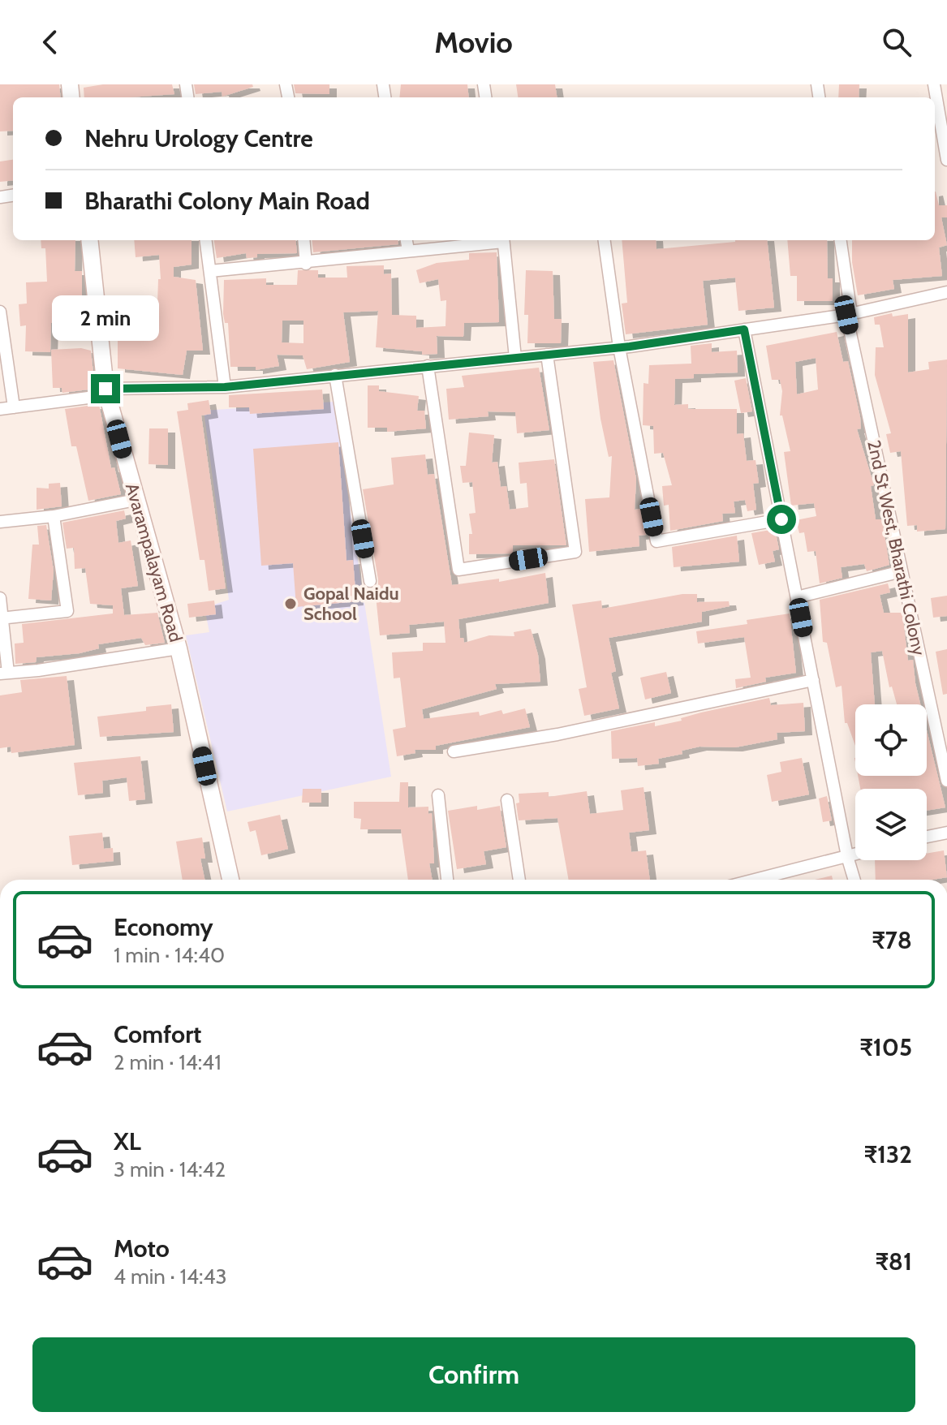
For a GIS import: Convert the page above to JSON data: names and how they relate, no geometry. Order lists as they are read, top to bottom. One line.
{"streets":{"street":["2nd St West, Bharathi Colony","Avarampalayam Road"]},"places":["Gopal Naidu School"],"page":{"header":"Movio","banner":["Nehru Urology Centre","Bharathi Colony Main Road"],"bubble":"2 min","list":[{"name":"Economy","note":"1 min · 14:40","value":"₹78"},{"name":"Comfort","note":"2 min · 14:41","value":"₹105"},{"name":"XL","note":"3 min · 14:42","value":"₹132"},{"name":"Moto","note":"4 min · 14:43","value":"₹81"}],"buttons":"Confirm"}}
